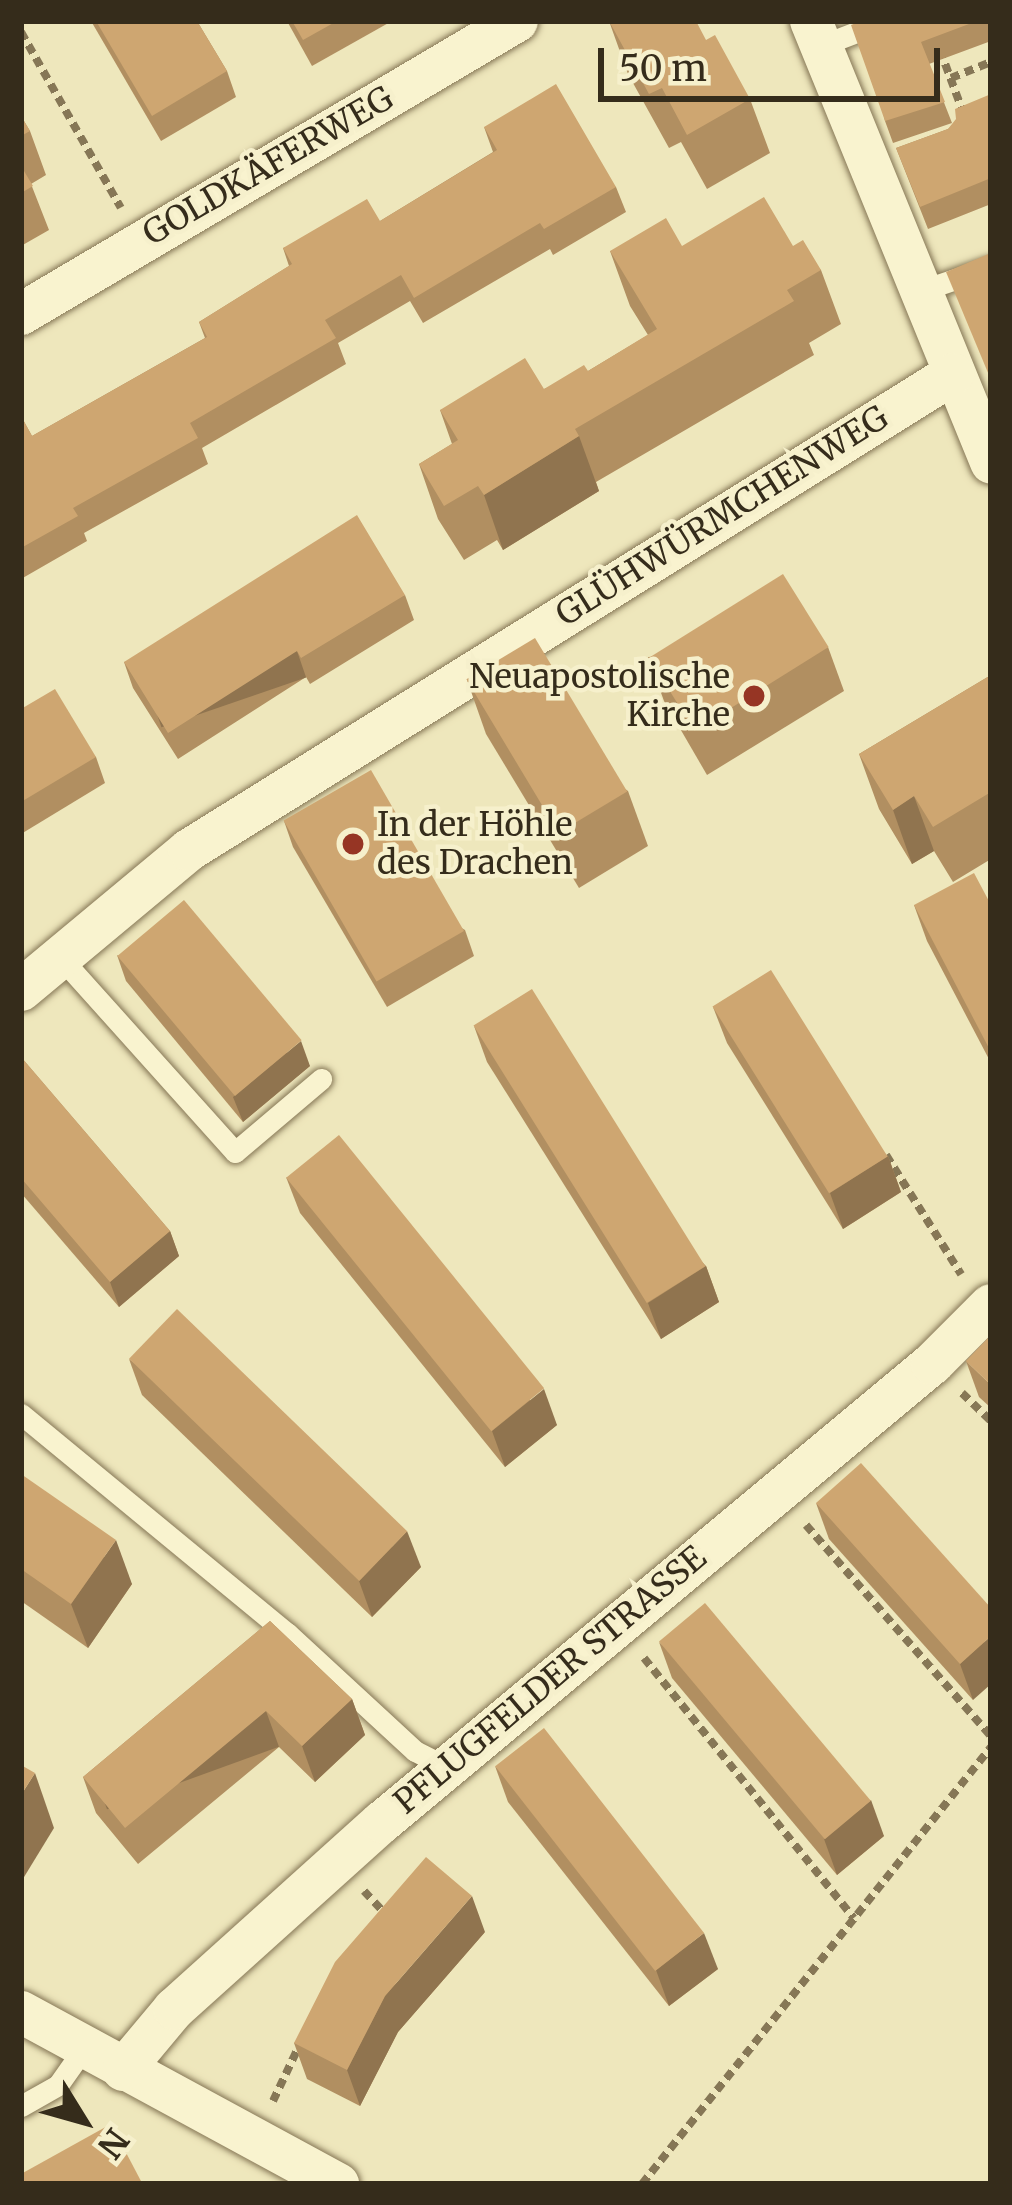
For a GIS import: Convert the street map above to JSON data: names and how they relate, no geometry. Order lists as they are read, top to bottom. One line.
{"streets":{"street":["GOLDKÄFERWEG","GLÜHWÜRMCHENWEG","PFLUGFELDER STRASSE"]},"places":["Neuapostolische Kirche","In der Höhle des Drachen"],"scale_bar":"50 m","north":"bottom right"}
